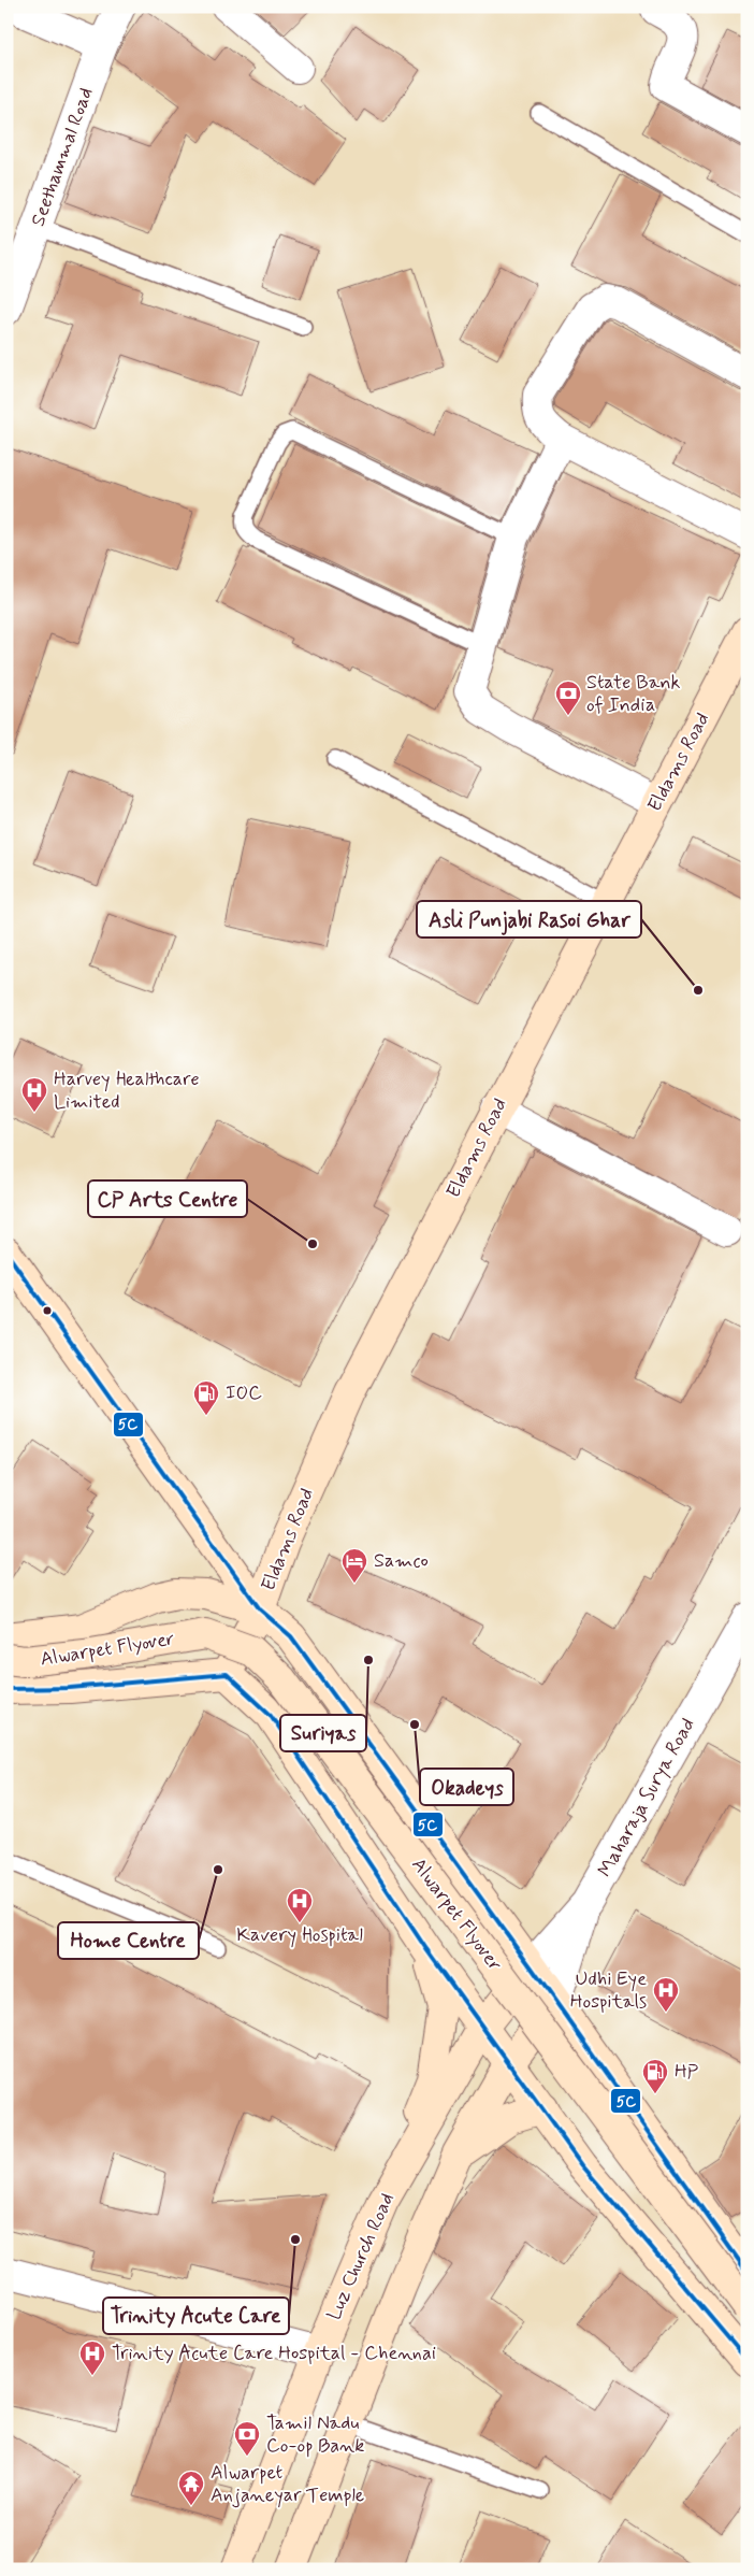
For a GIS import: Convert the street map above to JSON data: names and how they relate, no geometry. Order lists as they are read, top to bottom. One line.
{"streets":{"main road":["Eldams Road","Alwarpet Flyover","Luz Church Road"],"street":["Seethammal Road","Maharaja Surya Road"]},"crossings":[["Maharaja Surya Road","Luz Church Road"]],"places":{"bank":["State Bank of India","Tamil Nadu Co-op Bank"],"other":["Asli Punjabi Rasoi Ghar","CP Arts Centre","Suriyas","Okadeys","Home Centre","Trinity Acute Care"],"hospital":["Harvey Healthcare Limited","Kavery Hospital","Udhi Eye Hospitals","Trinity Acute Care Hospital - Chennai"],"fuel station":["IOC","HP"],"hotel":["Samco"],"temple":["Alwarpet Anjaneyar Temple"]},"lines":["transit line 5C"]}
